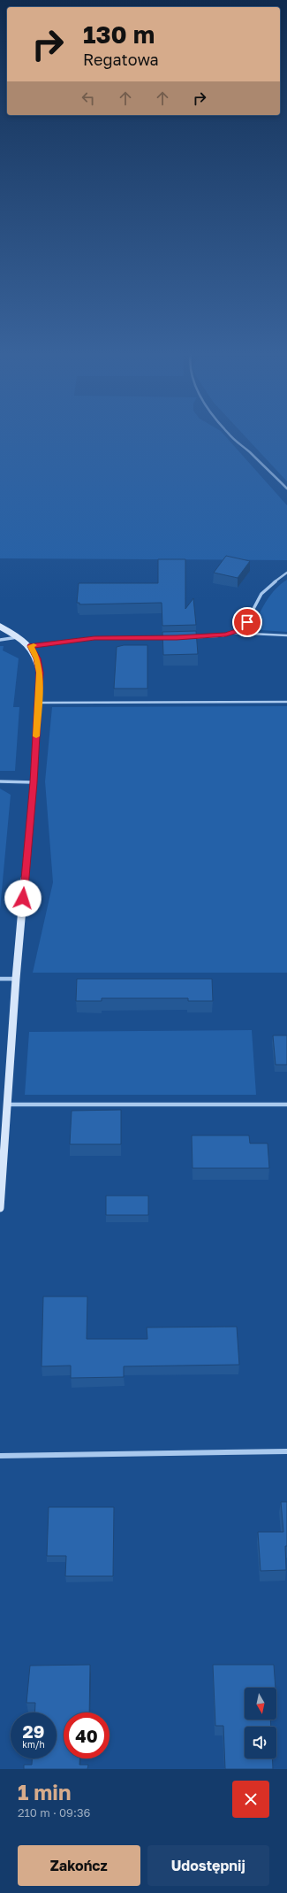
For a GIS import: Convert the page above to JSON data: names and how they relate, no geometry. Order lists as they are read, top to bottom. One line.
{"north":"bottom","page":{"turn":["130 m","Regatowa"],"speed":"29 km/h","limit":"40","heading":["1 min","210 m · 09:36"],"buttons":["Zakończ","Udostępnij"]}}
